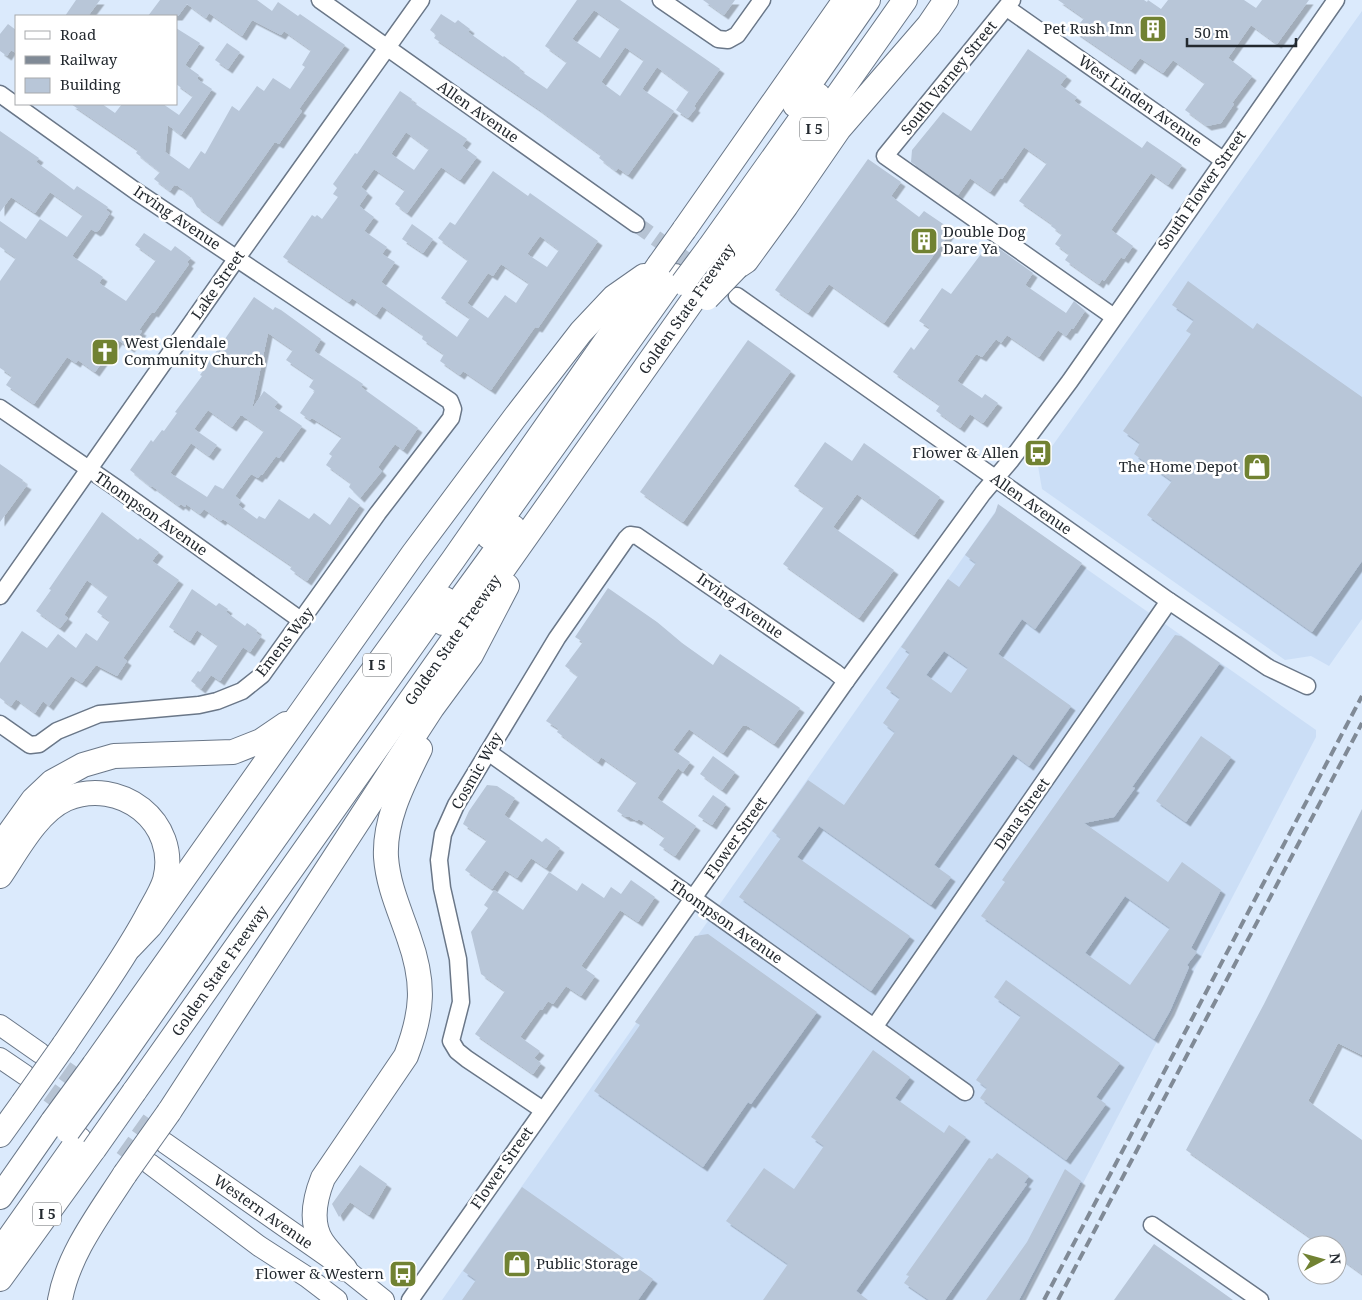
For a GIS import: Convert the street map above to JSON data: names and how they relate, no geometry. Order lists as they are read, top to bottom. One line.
{"streets":{"highway":["I 5","Golden State Freeway"],"main road":["Western Avenue"],"street":["South Varney Street","West Linden Avenue","Allen Avenue","South Flower Street","Irving Avenue","Lake Street","Thompson Avenue","Emens Way","Cosmic Way","Dana Street","Flower Street"]},"crossings":[["South Varney Street","West Linden Avenue"],["South Varney Street","South Flower Street"],["West Linden Avenue","South Flower Street"],["Allen Avenue","Lake Street"],["Allen Avenue","Dana Street"],["Allen Avenue","Flower Street"],["South Flower Street","Flower Street"],["Irving Avenue","Lake Street"],["Irving Avenue","Emens Way"],["Irving Avenue","Cosmic Way"],["Irving Avenue","Flower Street"],["Lake Street","Thompson Avenue"],["Thompson Avenue","Emens Way"],["Thompson Avenue","Cosmic Way"],["Thompson Avenue","Dana Street"],["Thompson Avenue","Flower Street"],["Cosmic Way","Flower Street"]],"places":{"building":["Pet Rush Inn","Double Dog Dare Ya"],"church":["West Glendale Community Church"],"bus stop":["Flower & Allen","Flower & Western"],"shop":["The Home Depot","Public Storage"]},"legend":["Road","Railway","Building"],"scale_bar":"50 m","north":"right"}
